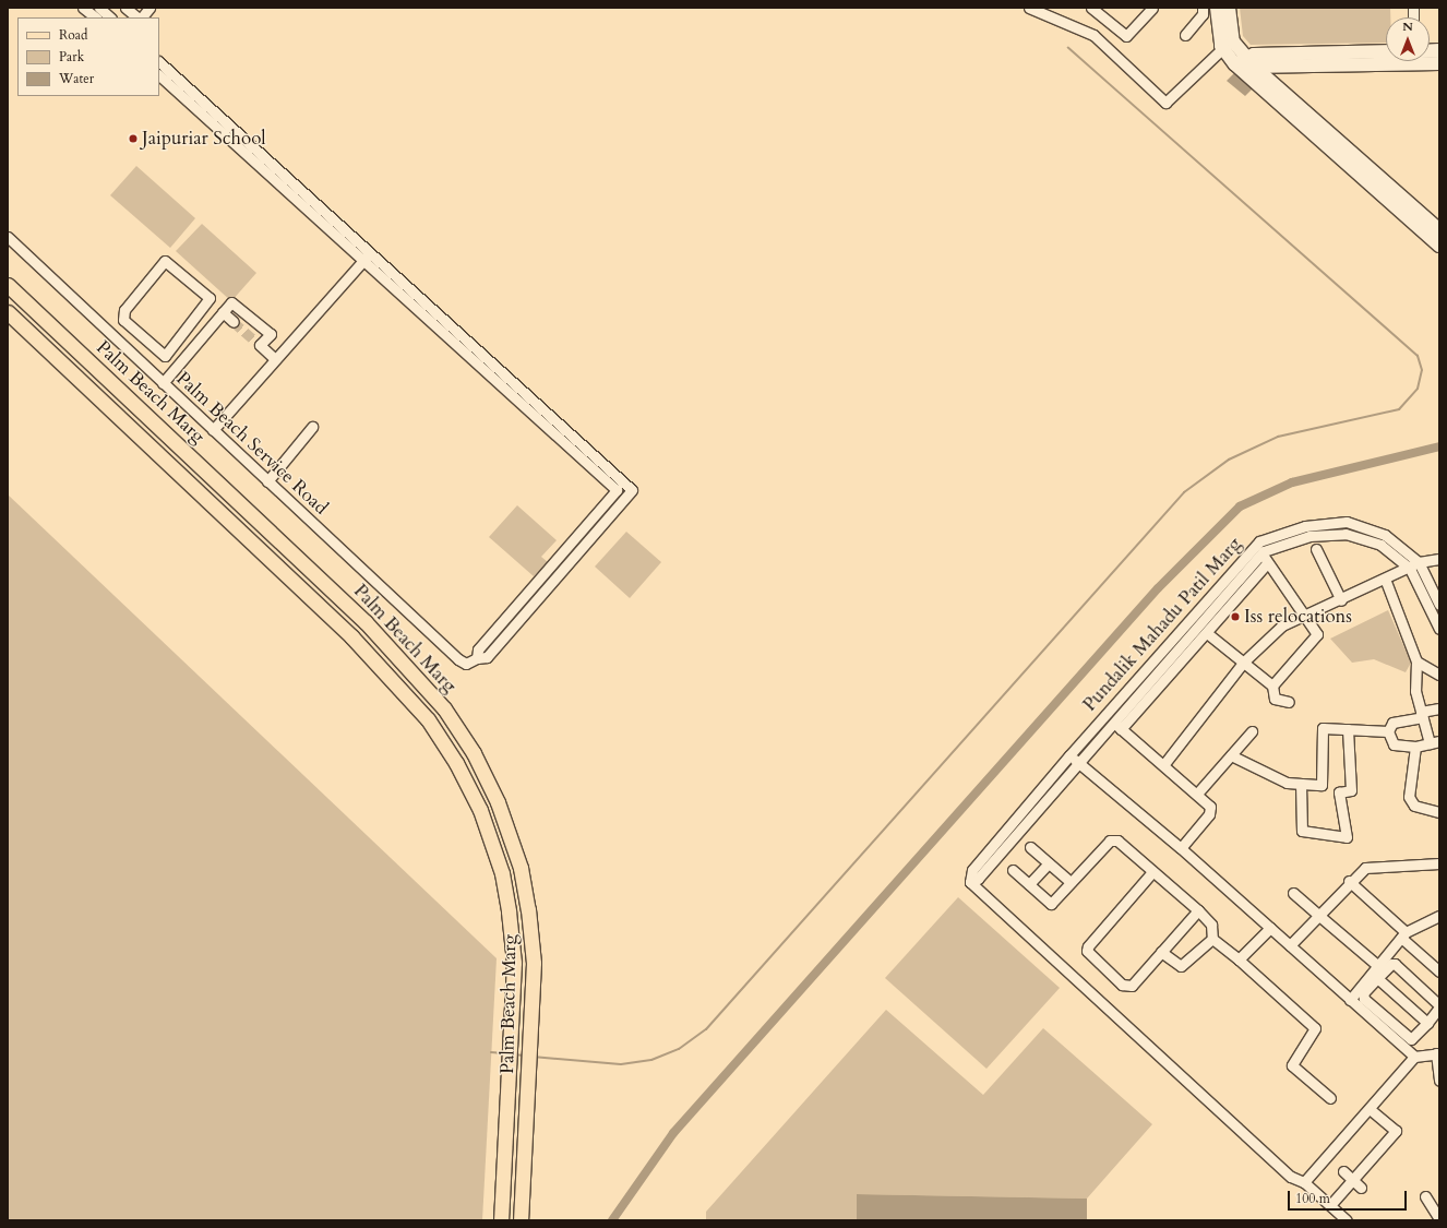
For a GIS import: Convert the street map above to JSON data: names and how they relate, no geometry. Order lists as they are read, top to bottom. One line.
{"streets":{"main road":["Palm Beach Marg"],"street":["Palm Beach Service Road","Pundalik Mahadu Patil Marg"]},"places":["Jaipuriar School","Iss relocations"],"legend":["Road","Park","Water"],"scale_bar":"100 m","north":"top"}
